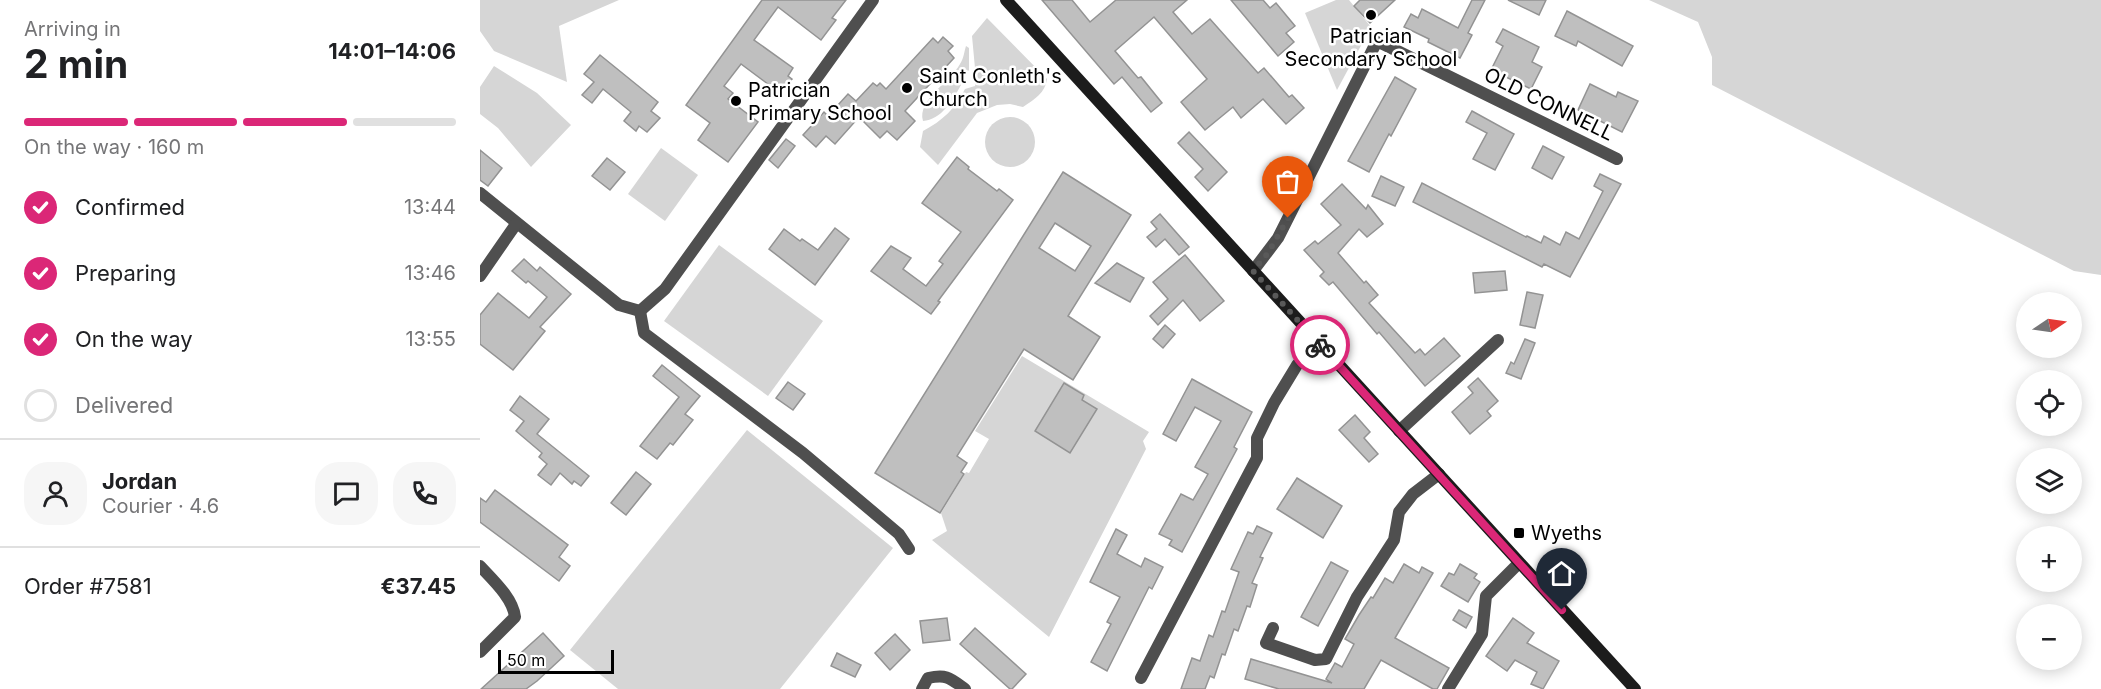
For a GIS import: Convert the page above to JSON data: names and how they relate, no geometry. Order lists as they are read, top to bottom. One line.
{"streets":{"street":["OLD CONNELL"]},"places":{"other":["Patrician Secondary School","Saint Conleth's Church","Patrician Primary School"],"transit":["Wyeths"]},"scale_bar":"50 m","north":"right","page":{"heading":["2 min","Arriving in","14:01–14:06"],"panel":["Jordan","Courier · 4.6","Order #7581","€37.45"],"bar":"On the way · 160 m","list":[["Confirmed","13:44"],["Preparing","13:46"],["On the way","13:55"],"Delivered"],"map_buttons":["+","−"],"scale":"50 m"}}
